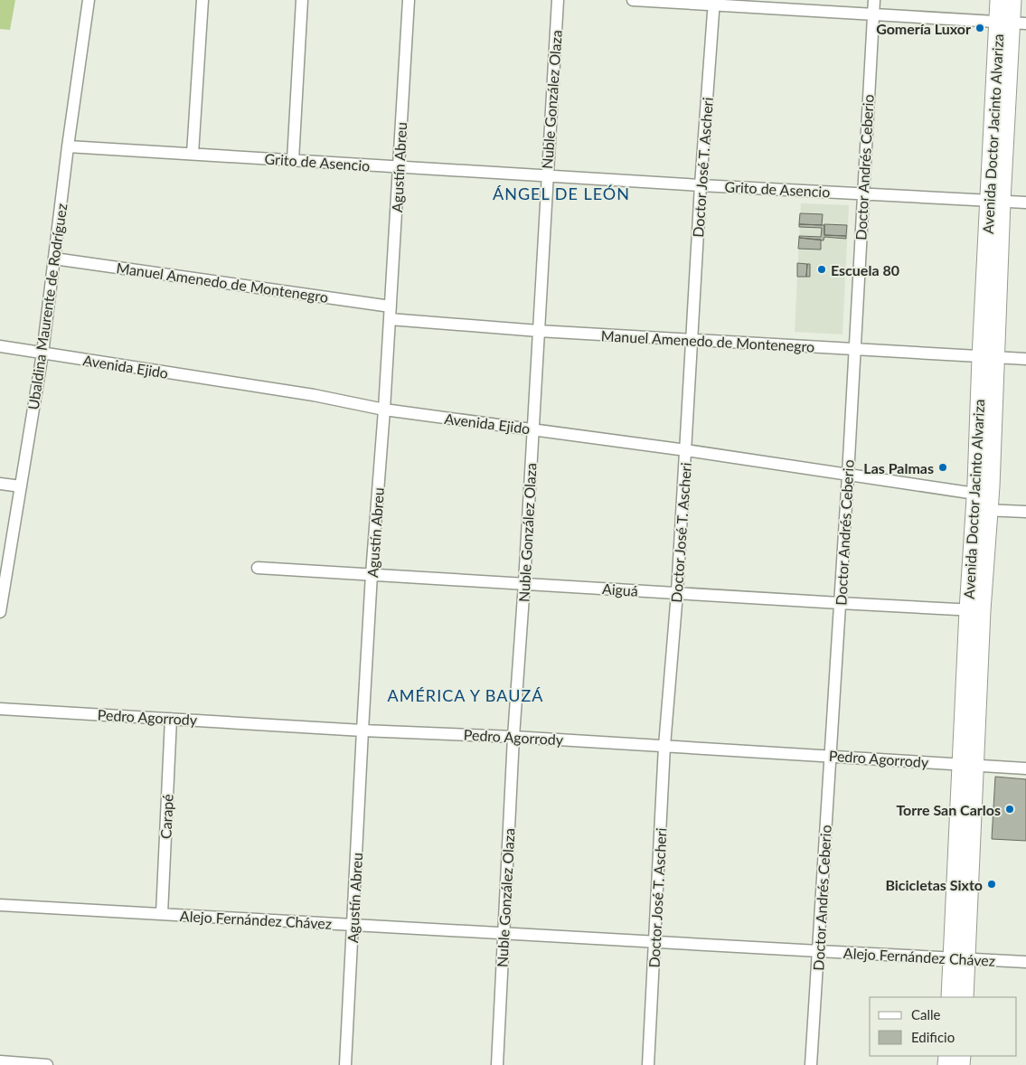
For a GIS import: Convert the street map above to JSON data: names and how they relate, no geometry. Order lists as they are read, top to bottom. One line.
{"streets":{"main road":["Avenida Doctor Jacinto Alvariza"],"street":["Nuble González Olaza","Grito de Asencio","Agustín Abreu","Doctor José T. Ascheri","Doctor Andrés Ceberio","Manuel Amenedo de Montenegro","Ubaldina Maurente de Rodríguez","Avenida Ejido","Aiguá","Pedro Agorrody","Carapé","Alejo Fernández Chávez"]},"crossings":[["Nuble González Olaza","Grito de Asencio"],["Nuble González Olaza","Manuel Amenedo de Montenegro"],["Nuble González Olaza","Avenida Ejido"],["Nuble González Olaza","Aiguá"],["Nuble González Olaza","Pedro Agorrody"],["Nuble González Olaza","Alejo Fernández Chávez"],["Avenida Doctor Jacinto Alvariza","Grito de Asencio"],["Avenida Doctor Jacinto Alvariza","Manuel Amenedo de Montenegro"],["Avenida Doctor Jacinto Alvariza","Avenida Ejido"],["Avenida Doctor Jacinto Alvariza","Aiguá"],["Avenida Doctor Jacinto Alvariza","Pedro Agorrody"],["Avenida Doctor Jacinto Alvariza","Alejo Fernández Chávez"],["Grito de Asencio","Agustín Abreu"],["Grito de Asencio","Doctor José T. Ascheri"],["Grito de Asencio","Doctor Andrés Ceberio"],["Grito de Asencio","Ubaldina Maurente de Rodríguez"],["Agustín Abreu","Manuel Amenedo de Montenegro"],["Agustín Abreu","Avenida Ejido"],["Agustín Abreu","Aiguá"],["Agustín Abreu","Pedro Agorrody"],["Agustín Abreu","Alejo Fernández Chávez"],["Doctor José T. Ascheri","Manuel Amenedo de Montenegro"],["Doctor José T. Ascheri","Avenida Ejido"],["Doctor José T. Ascheri","Aiguá"],["Doctor José T. Ascheri","Pedro Agorrody"],["Doctor José T. Ascheri","Alejo Fernández Chávez"],["Doctor Andrés Ceberio","Manuel Amenedo de Montenegro"],["Doctor Andrés Ceberio","Avenida Ejido"],["Doctor Andrés Ceberio","Aiguá"],["Doctor Andrés Ceberio","Pedro Agorrody"],["Doctor Andrés Ceberio","Alejo Fernández Chávez"],["Manuel Amenedo de Montenegro","Ubaldina Maurente de Rodríguez"],["Ubaldina Maurente de Rodríguez","Avenida Ejido"],["Pedro Agorrody","Carapé"],["Carapé","Alejo Fernández Chávez"]],"districts":["ÁNGEL DE LEÓN","AMÉRICA Y BAUZÁ"],"places":["Gomería Luxor","Escuela 80","Las Palmas","Torre San Carlos","Bicicletas Sixto"],"legend":["Calle","Edificio"]}
